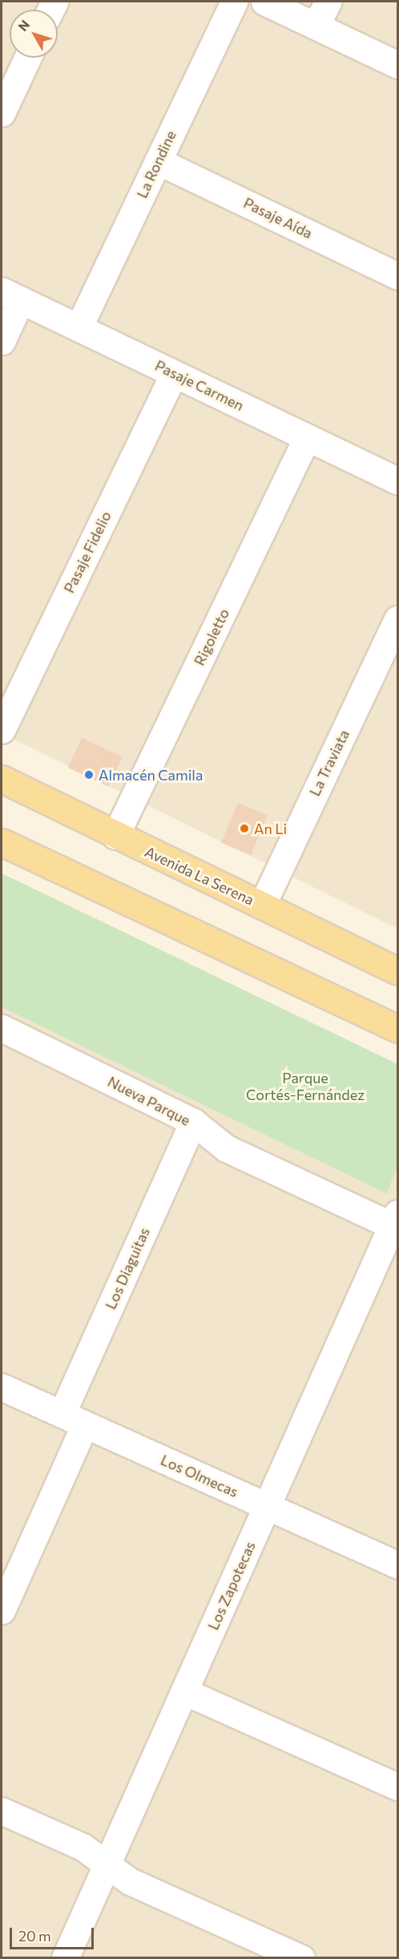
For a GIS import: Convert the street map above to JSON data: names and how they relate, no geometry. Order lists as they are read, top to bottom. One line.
{"streets":{"main road":["Avenida La Serena"],"street":["La Rondine","Pasaje Aída","Pasaje Carmen","Pasaje Fidelio","Rigoletto","La Traviata","Nueva Parque","Los Diaguitas","Los Olmecas","Los Zapotecas"]},"crossings":[["La Rondine","Pasaje Aída"],["La Rondine","Pasaje Carmen"],["Pasaje Carmen","Pasaje Fidelio"],["Pasaje Carmen","Rigoletto"],["Rigoletto","Avenida La Serena"],["La Traviata","Avenida La Serena"],["Nueva Parque","Los Diaguitas"],["Nueva Parque","Los Zapotecas"],["Los Diaguitas","Los Olmecas"],["Los Olmecas","Los Zapotecas"]],"parks":["Parque Cortés-Fernández"],"places":["Almacén Camila","An Li"],"scale_bar":"20 m","north":"top left"}
